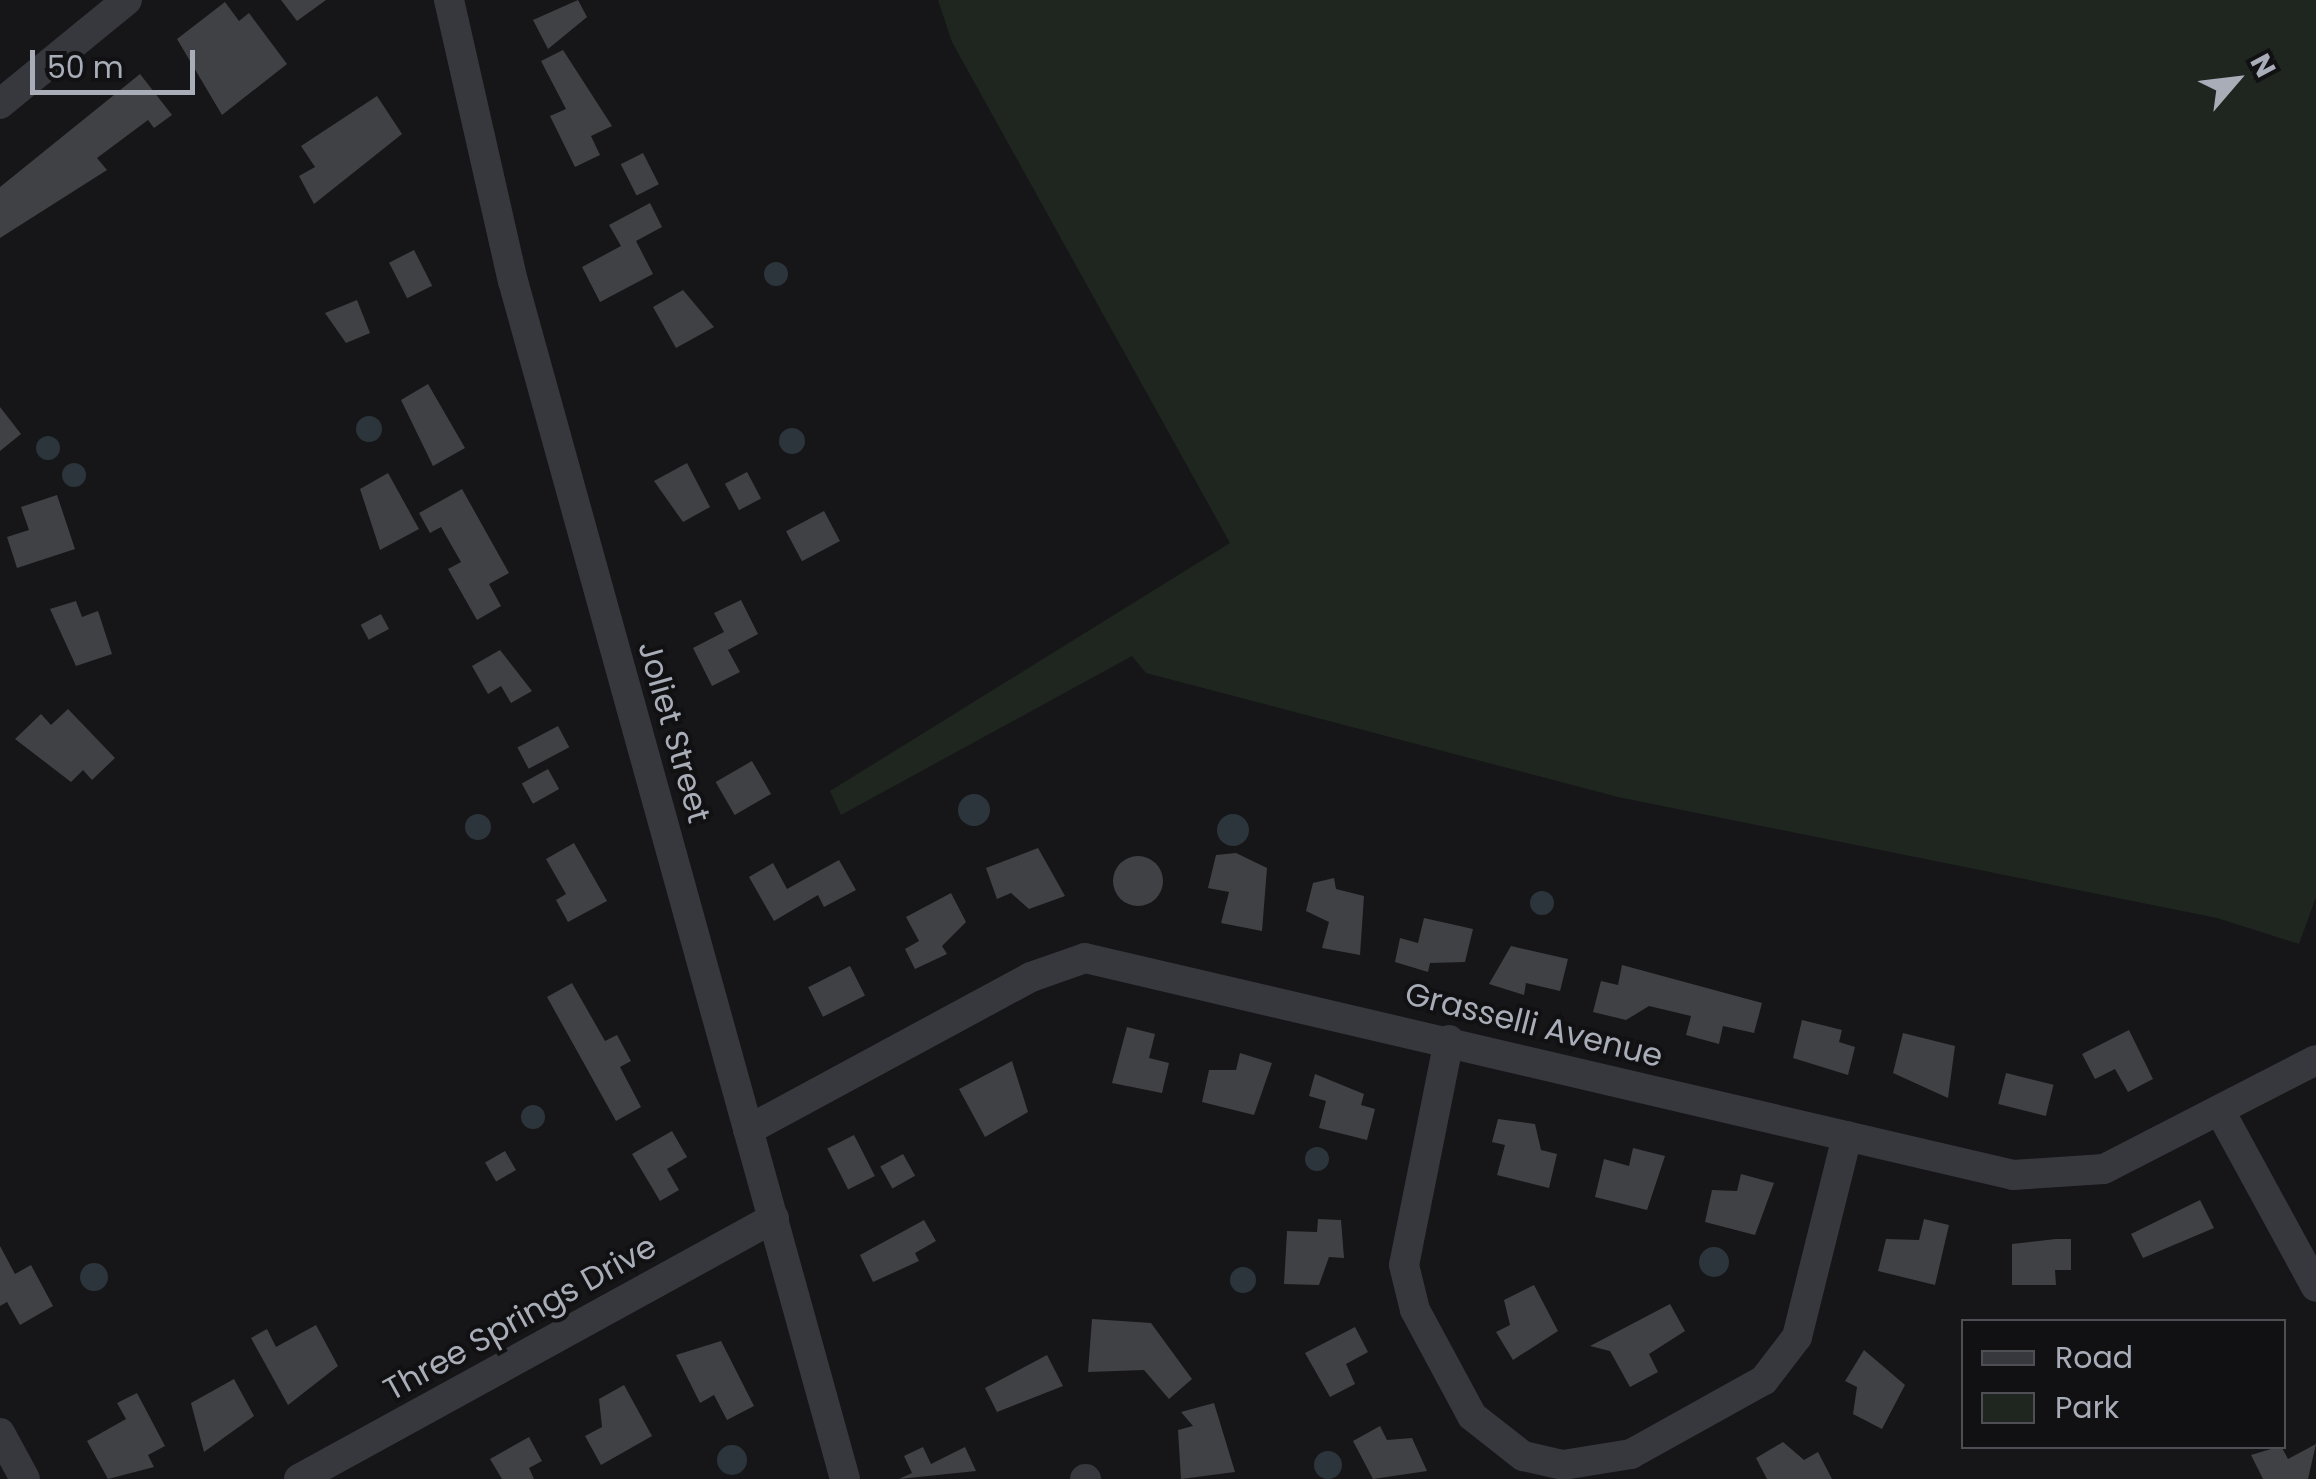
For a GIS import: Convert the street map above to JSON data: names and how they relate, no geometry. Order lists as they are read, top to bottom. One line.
{"streets":{"street":["Joliet Street","Grasselli Avenue","Three Springs Drive"]},"crossings":[["Joliet Street","Grasselli Avenue"],["Joliet Street","Three Springs Drive"]],"legend":["Road","Park"],"scale_bar":"50 m","north":"top right"}
